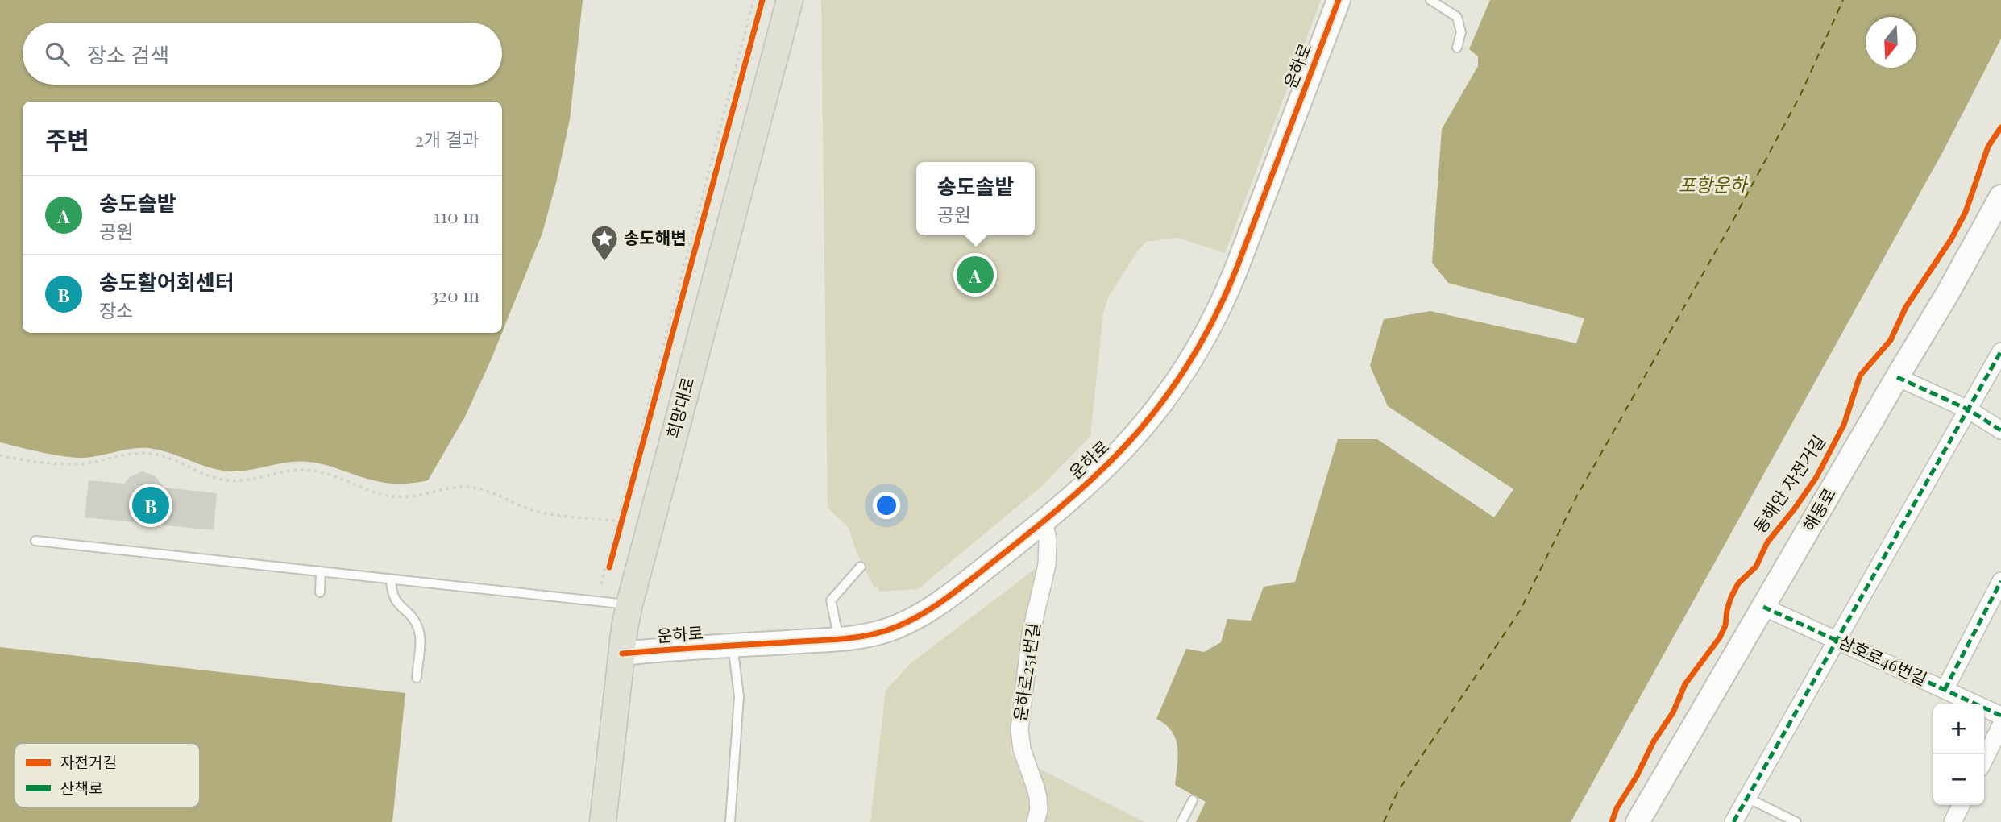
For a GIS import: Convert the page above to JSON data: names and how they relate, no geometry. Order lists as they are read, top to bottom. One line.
{"streets":{"main road":["희망대로"],"street":["운하로","해동로","삼호로46번길","운하로251번길"],"cycle path":["동해안 자전거길"]},"crossings":[["운하로","희망대로"],["운하로","운하로251번길"],["해동로","삼호로46번길"]],"water":["포항운하"],"places":{"place":["송도해변"]},"legend":["자전거길","산책로"],"north":"bottom","page":{"search":"장소 검색","heading":["주변","2개 결과"],"popup":["송도솔밭","공원"],"list":[{"mark":"A","name":"송도솔밭","note":"공원","value":"110 m"},{"mark":"B","name":"송도활어회센터","note":"장소","value":"320 m"}],"pins":["A","B"],"map_buttons":["+","−"]}}
